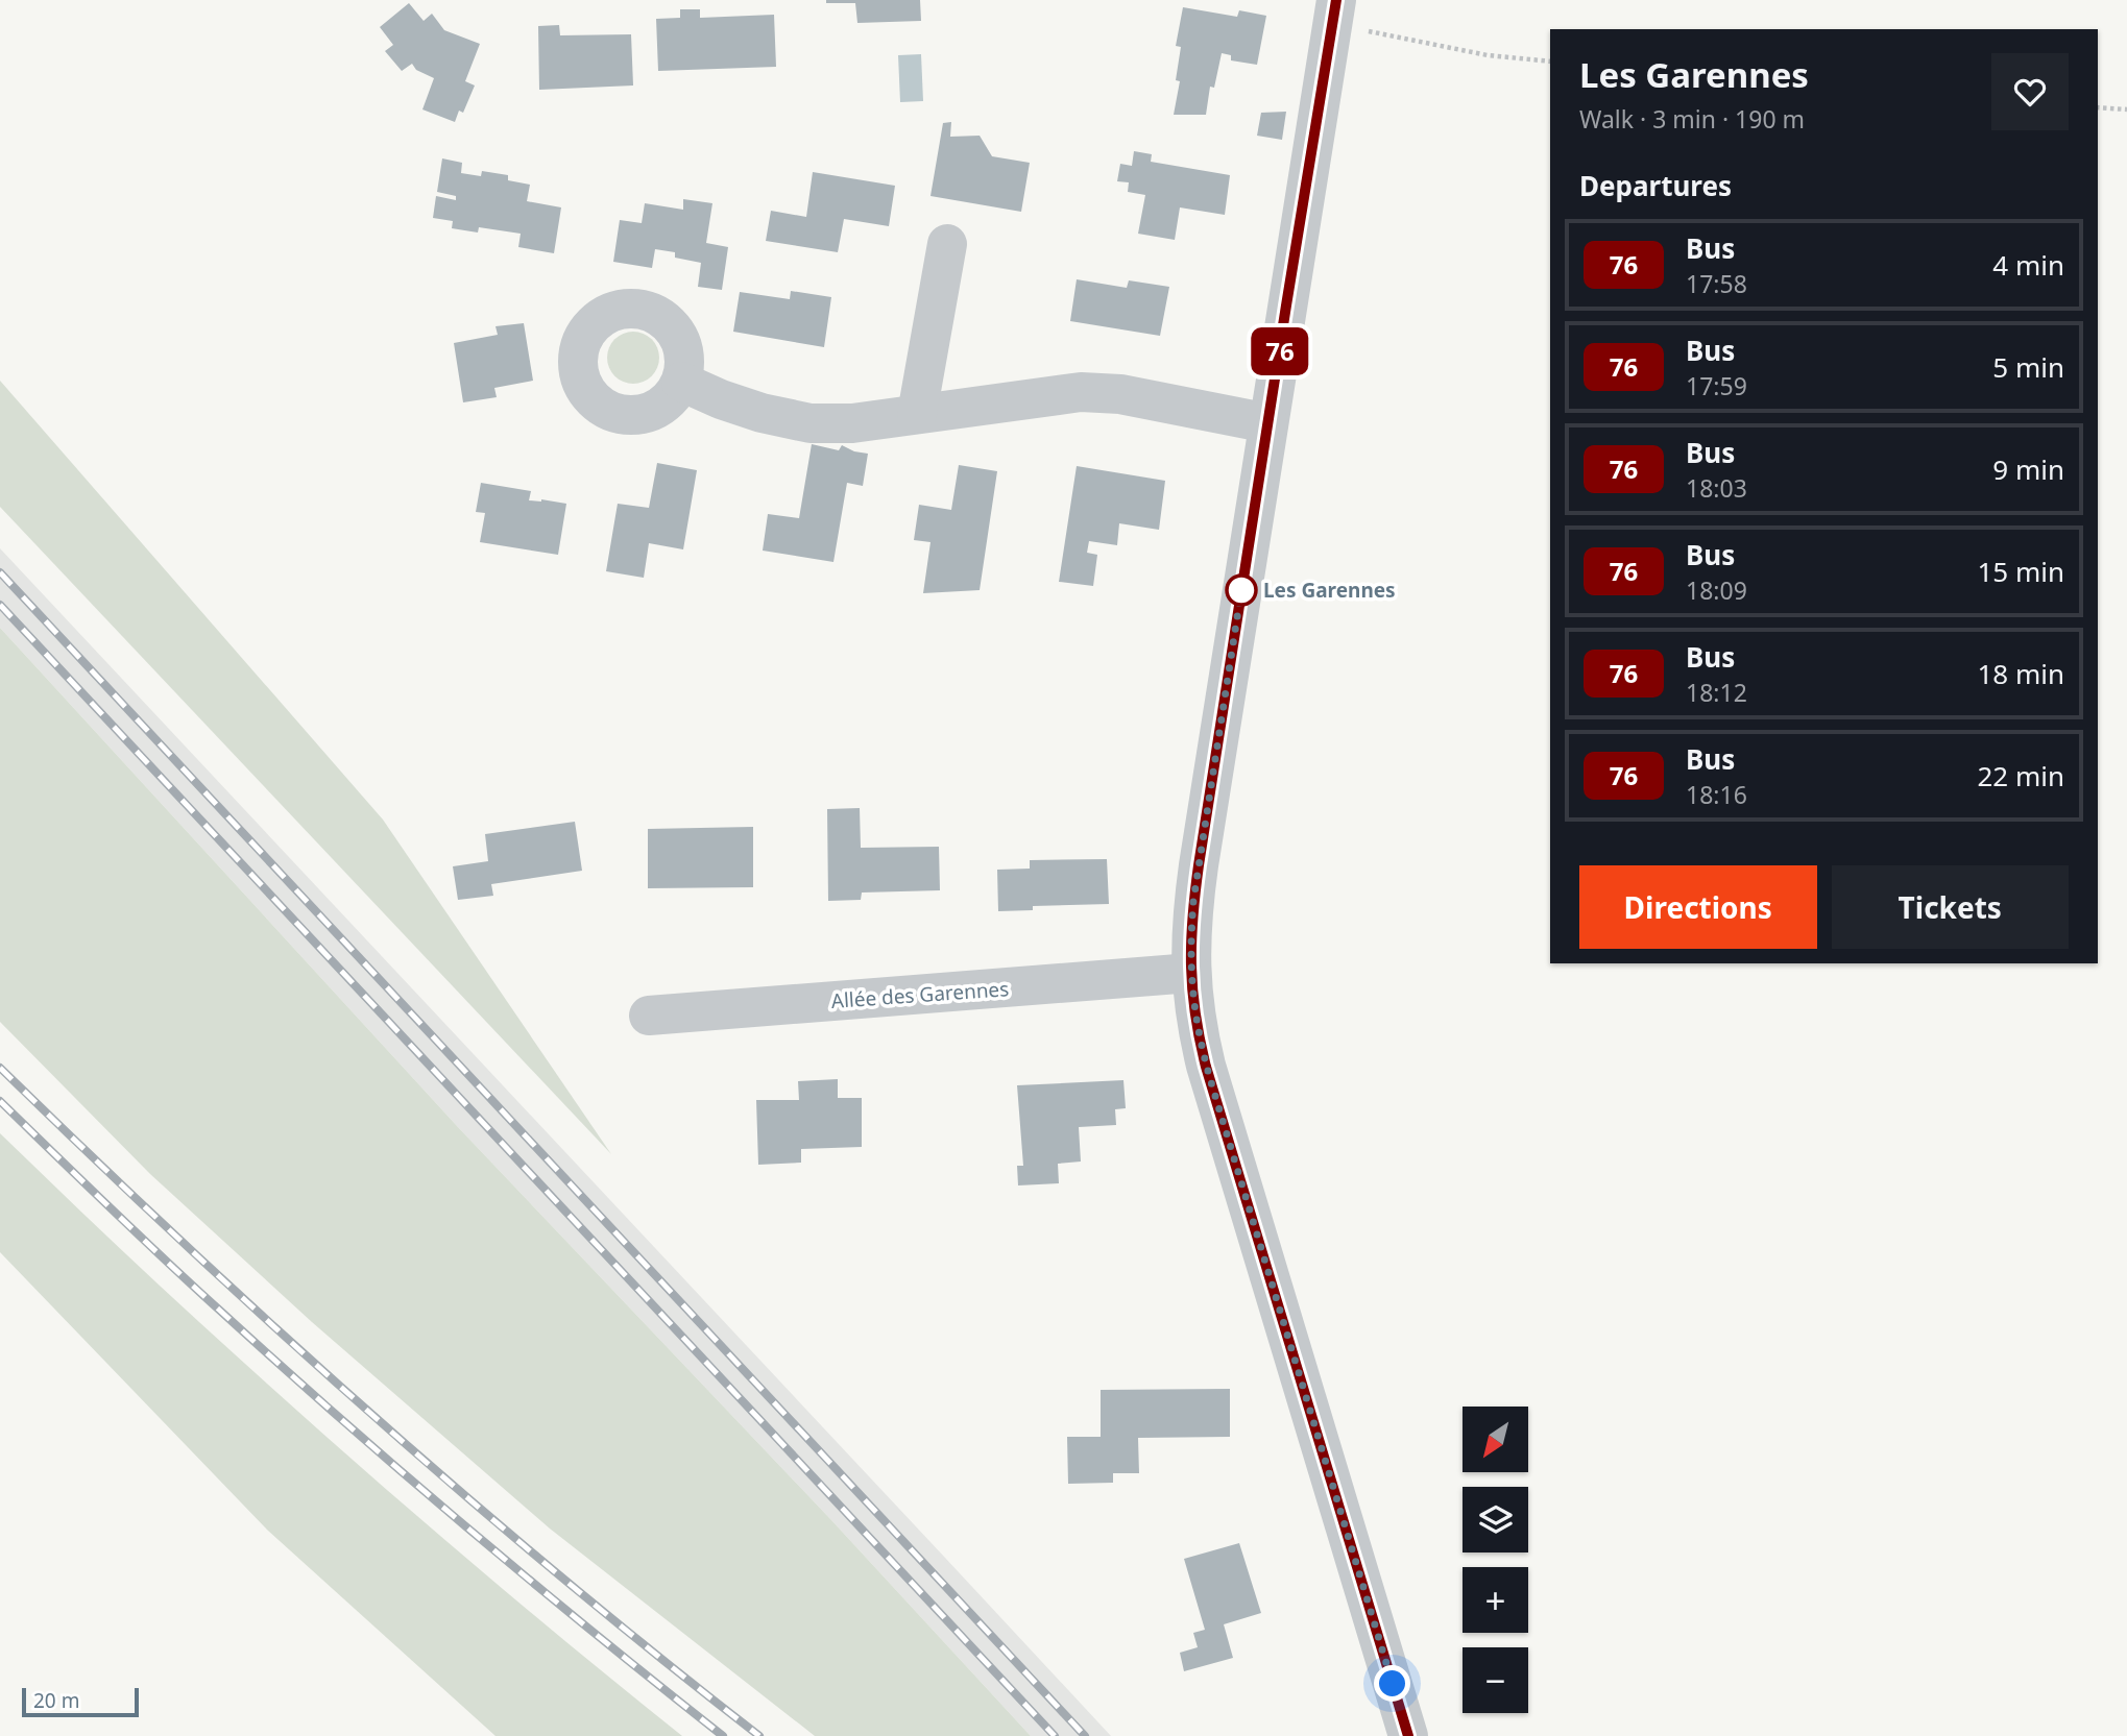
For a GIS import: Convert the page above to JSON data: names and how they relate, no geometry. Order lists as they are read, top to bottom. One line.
{"streets":{"street":["Allée des Garennes"]},"places":["Les Garennes"],"lines":["bus line 76"],"scale_bar":"20 m","north":"bottom left","page":{"on_map":"76","heading":[["Les Garennes","Walk · 3 min · 190 m"],"Departures"],"list":[{"mark":"76","name":"Bus","note":"17:58","value":"4 min"},{"mark":"76","name":"Bus","note":"17:59","value":"5 min"},{"mark":"76","name":"Bus","note":"18:03","value":"9 min"},{"mark":"76","name":"Bus","note":"18:09","value":"15 min"},{"mark":"76","name":"Bus","note":"18:12","value":"18 min"},{"mark":"76","name":"Bus","note":"18:16","value":"22 min"}],"buttons":["Directions","Tickets"],"map_buttons":["+","−"],"scale":"20 m"}}
